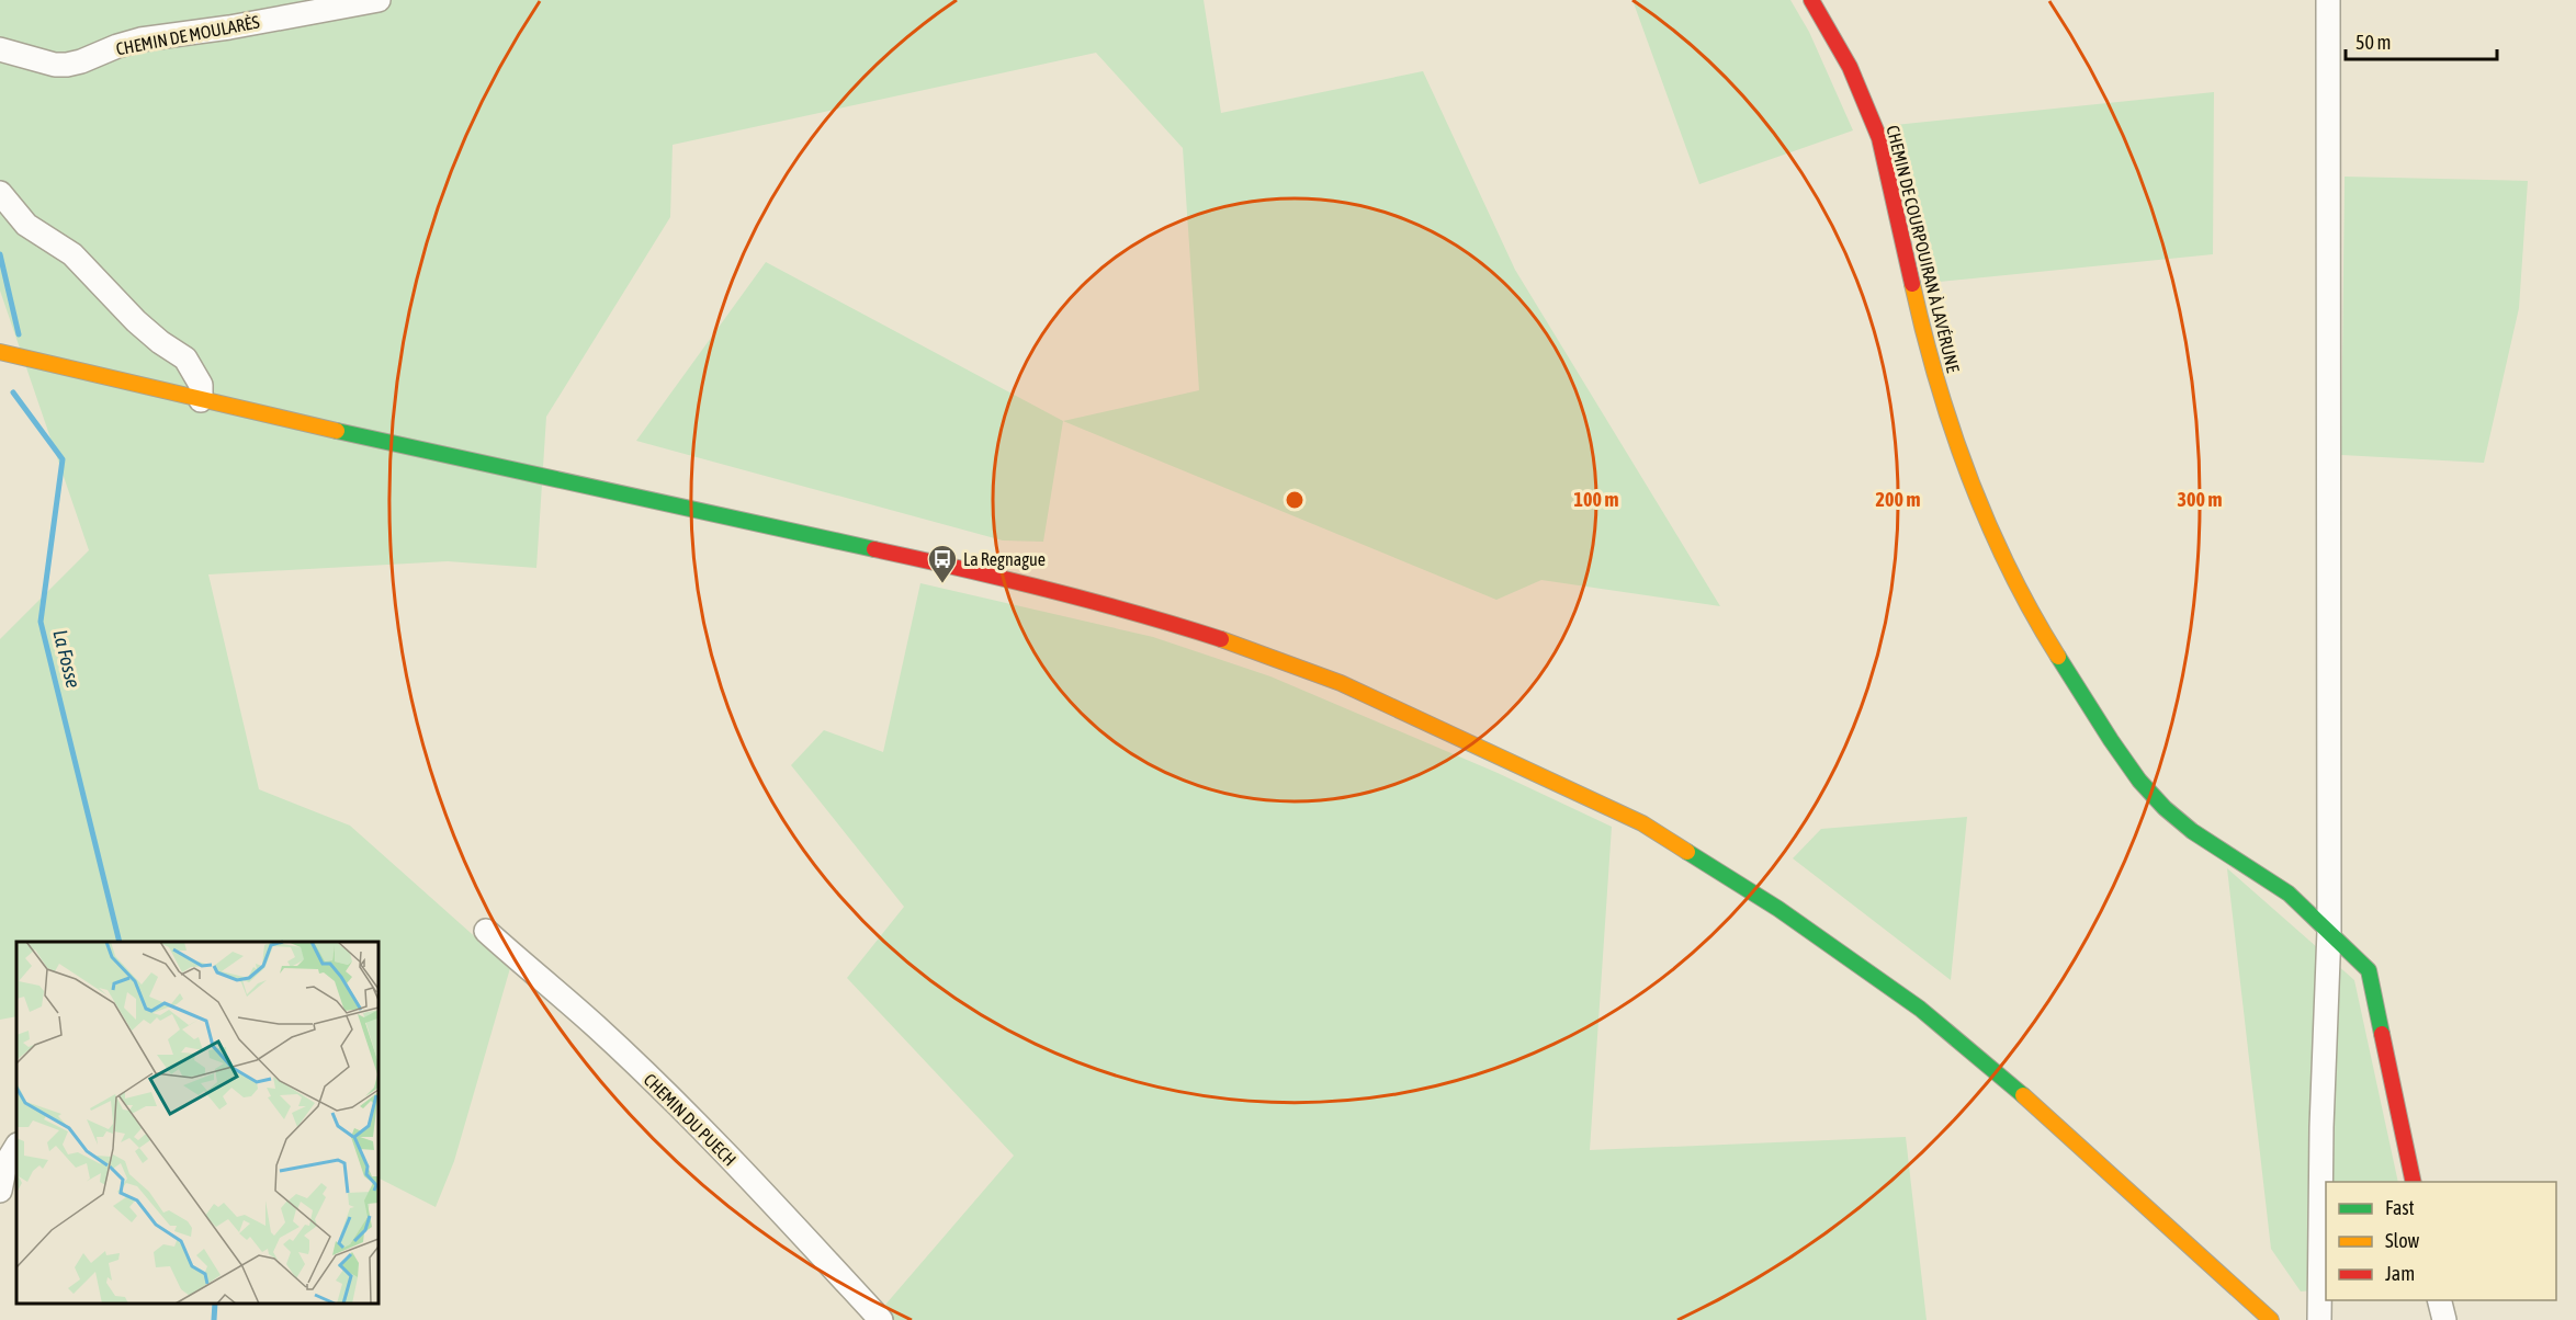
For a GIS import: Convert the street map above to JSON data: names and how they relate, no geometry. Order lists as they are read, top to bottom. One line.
{"streets":{"street":["CHEMIN DE MOULARÈS","CHEMIN DE COURPOUIRAN À LAVÉRUNE","CHEMIN DU PUECH"]},"water":["La Fosse"],"places":{"bus stop":["La Regnague"]},"legend":["Fast","Slow","Jam"],"scale_bar":"50 m","rings":["100 m","200 m","300 m"]}
